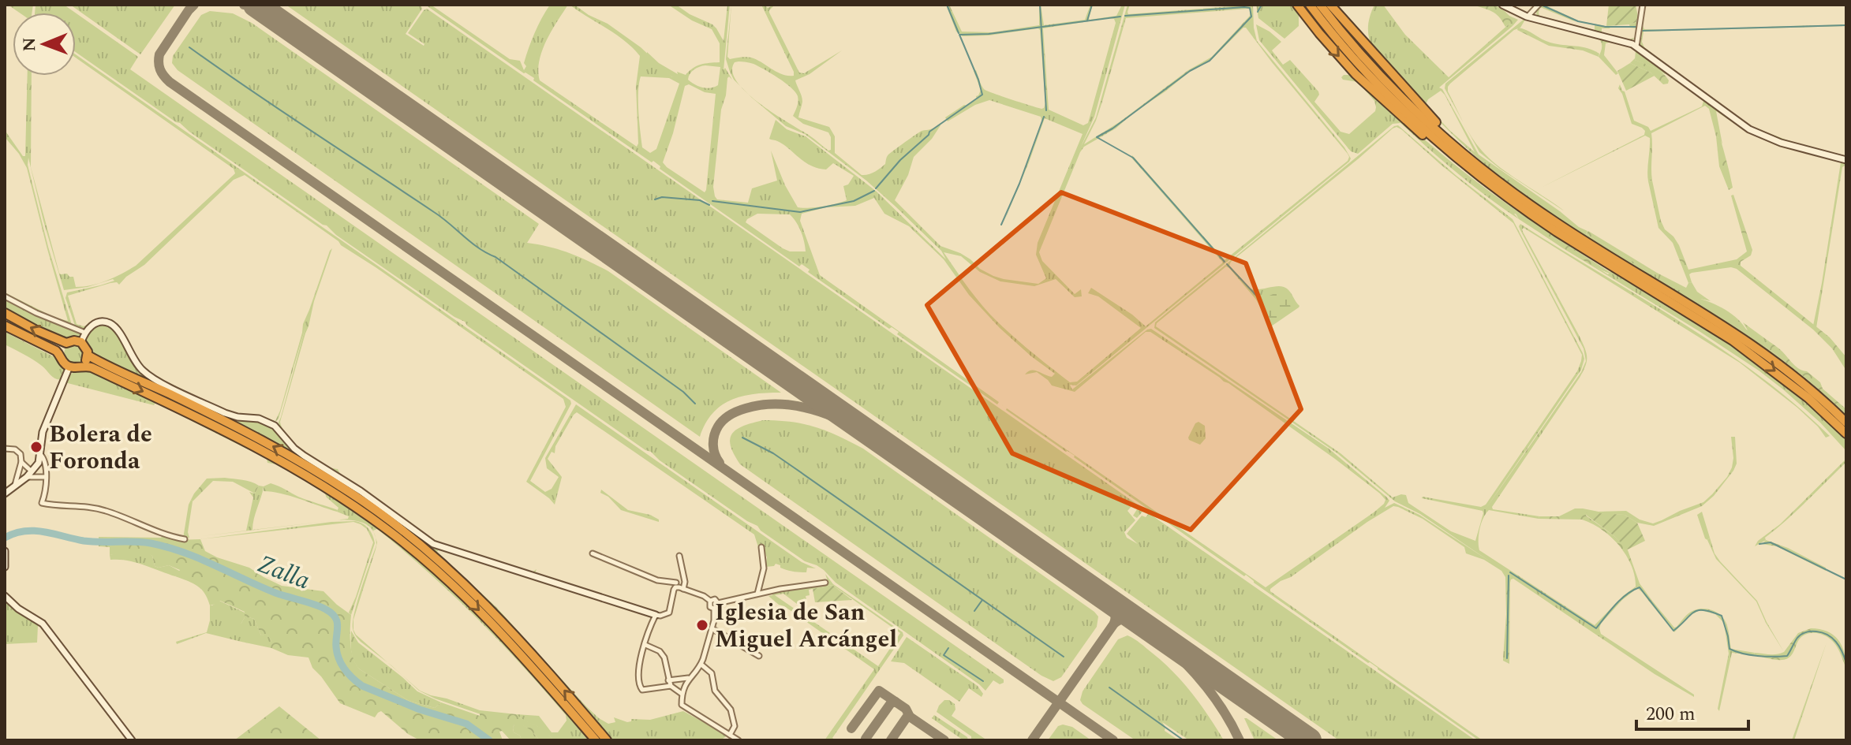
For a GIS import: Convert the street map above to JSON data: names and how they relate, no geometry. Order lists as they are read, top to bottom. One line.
{"water":["Zalla"],"places":["Bolera de Foronda","Iglesia de San Miguel Arcángel"],"scale_bar":"200 m","north":"left"}
